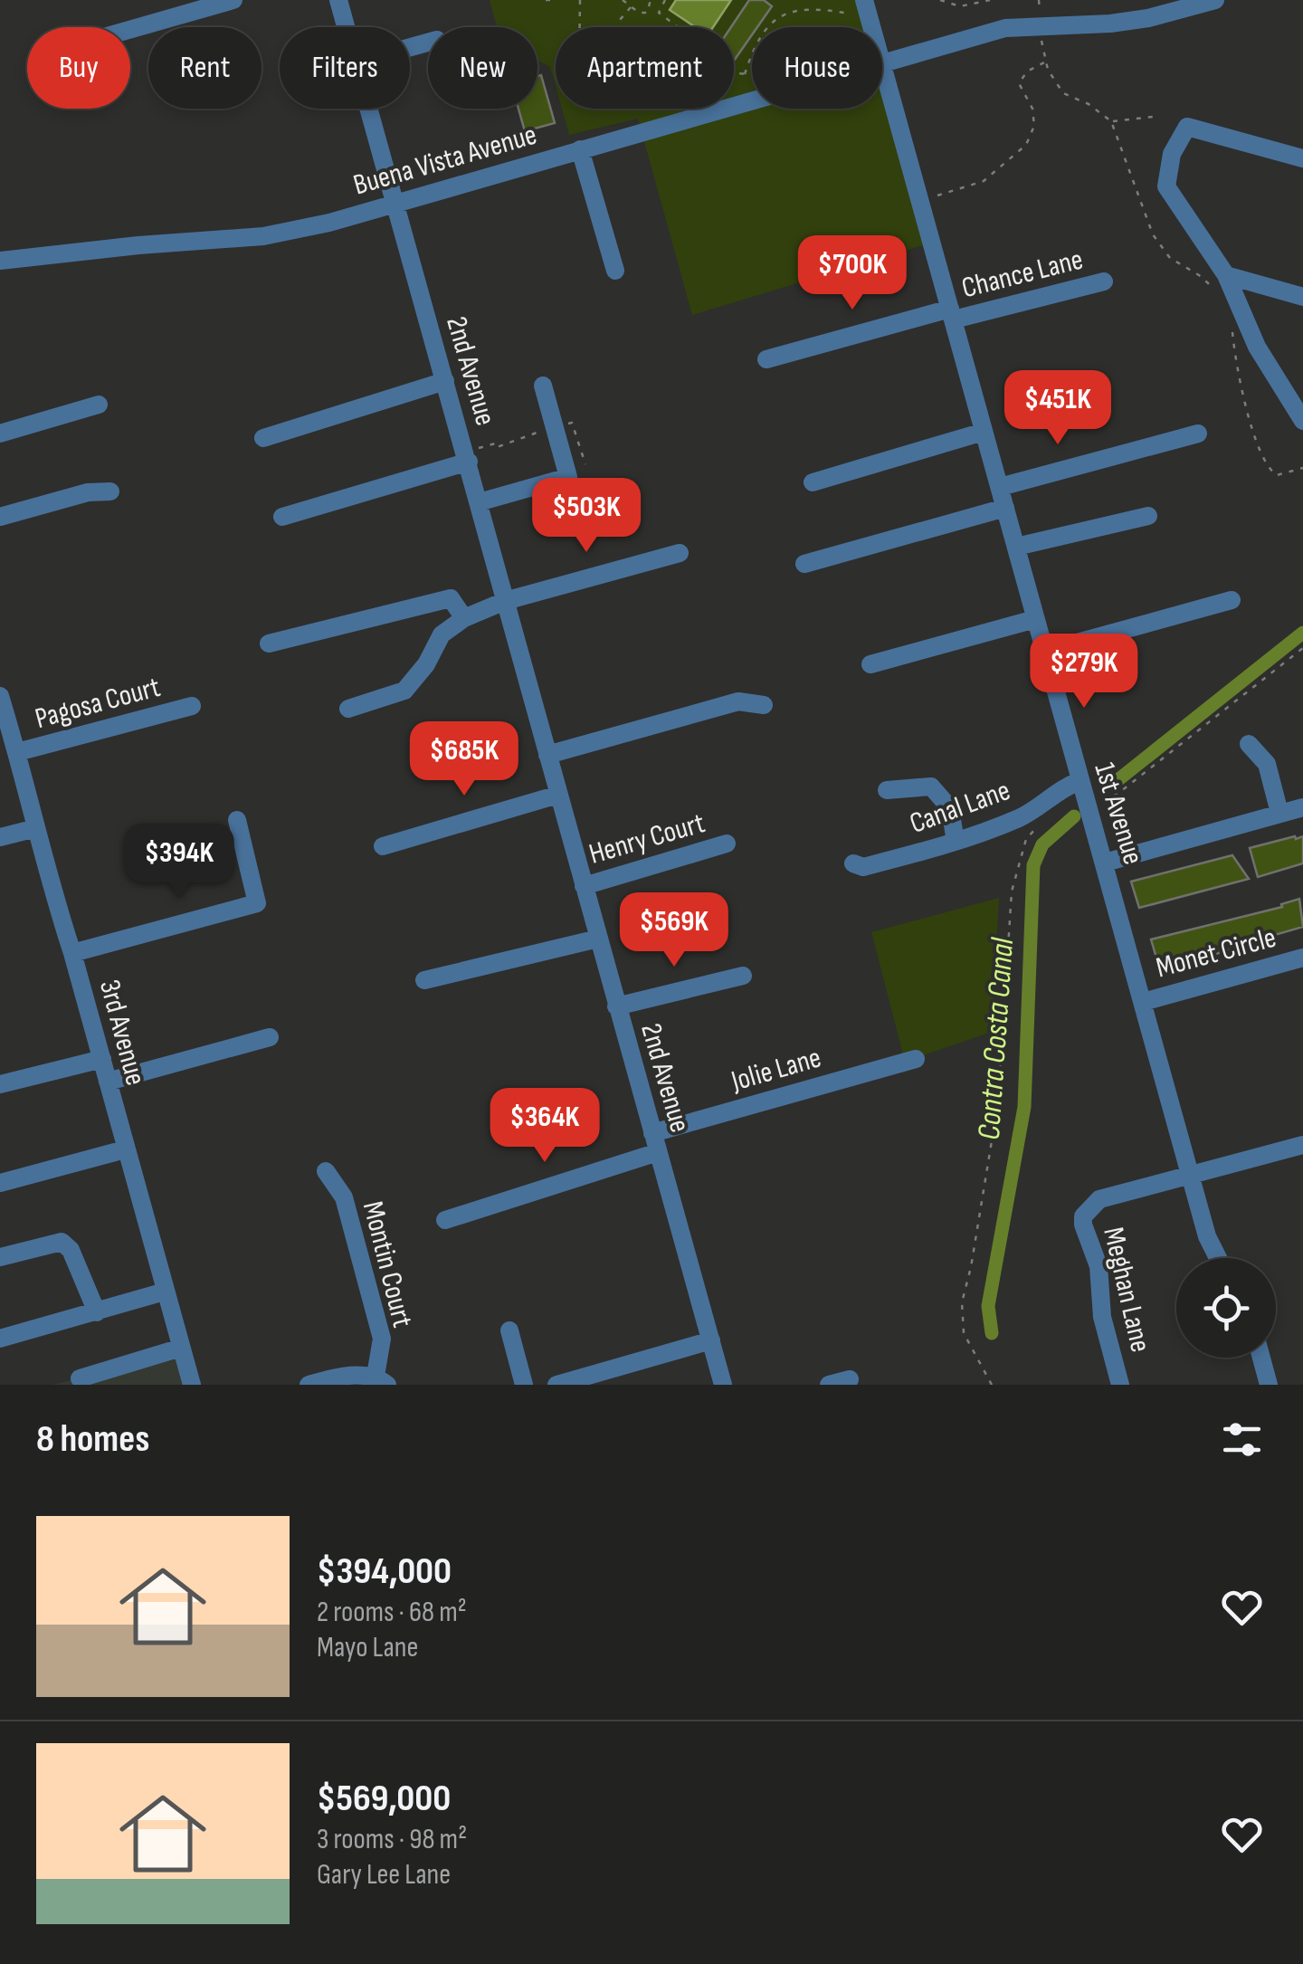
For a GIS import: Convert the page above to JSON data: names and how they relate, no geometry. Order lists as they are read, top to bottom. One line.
{"streets":{"street":["Buena Vista Avenue","Chance Lane","2nd Avenue","Pagosa Court","Canal Lane","1st Avenue","Henry Court","Monet Circle","3rd Avenue","Jolie Lane","Montin Court","Meghan Lane"]},"crossings":[["Buena Vista Avenue","2nd Avenue"],["Chance Lane","1st Avenue"],["2nd Avenue","Henry Court"],["2nd Avenue","Jolie Lane"],["Pagosa Court","3rd Avenue"],["Canal Lane","1st Avenue"],["1st Avenue","Monet Circle"],["1st Avenue","Meghan Lane"]],"water":["Contra Costa Canal"],"page":{"chip":["Buy","Rent","Filters","New","Apartment","House"],"price":["$700K","$451K","$503K","$279K","$685K","$394K","$569K","$364K"],"heading":"8 homes","list":[{"name":"$394,000","note":"2 rooms · 68 m² · Mayo Lane"},{"name":"$569,000","note":"3 rooms · 98 m² · Gary Lee Lane"}]}}
